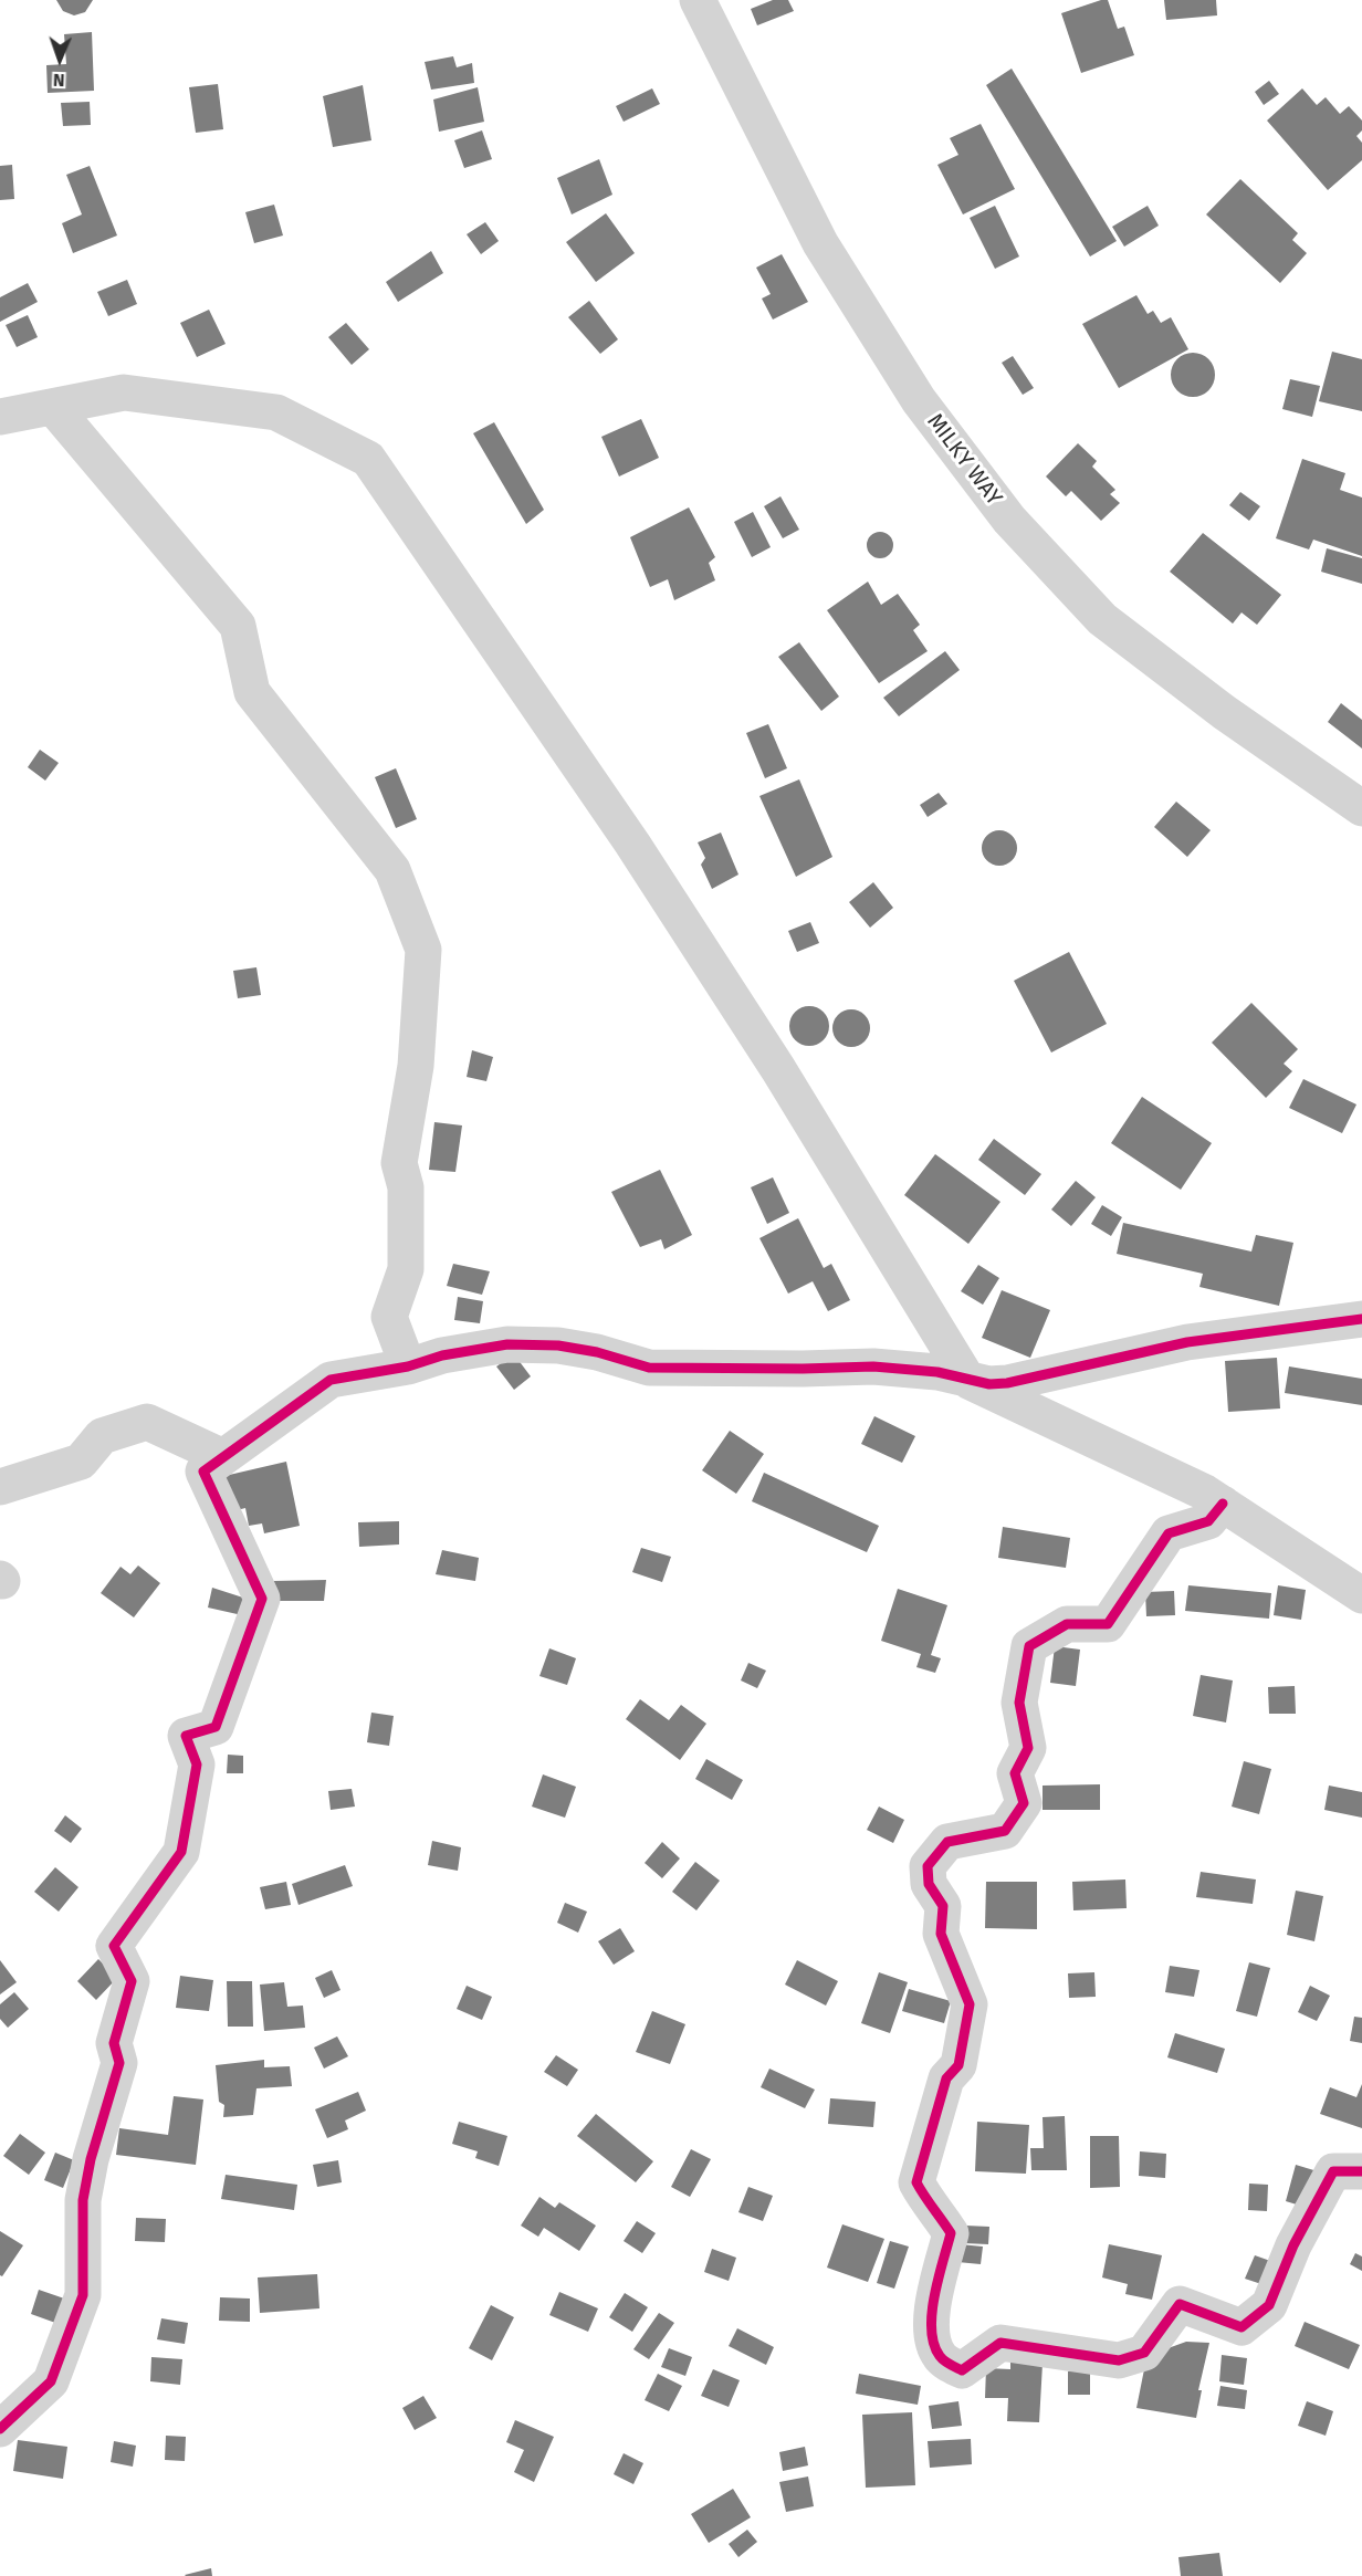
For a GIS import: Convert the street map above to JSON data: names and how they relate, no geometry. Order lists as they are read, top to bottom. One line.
{"streets":{"street":["MILKY WAY"]},"north":"bottom"}
